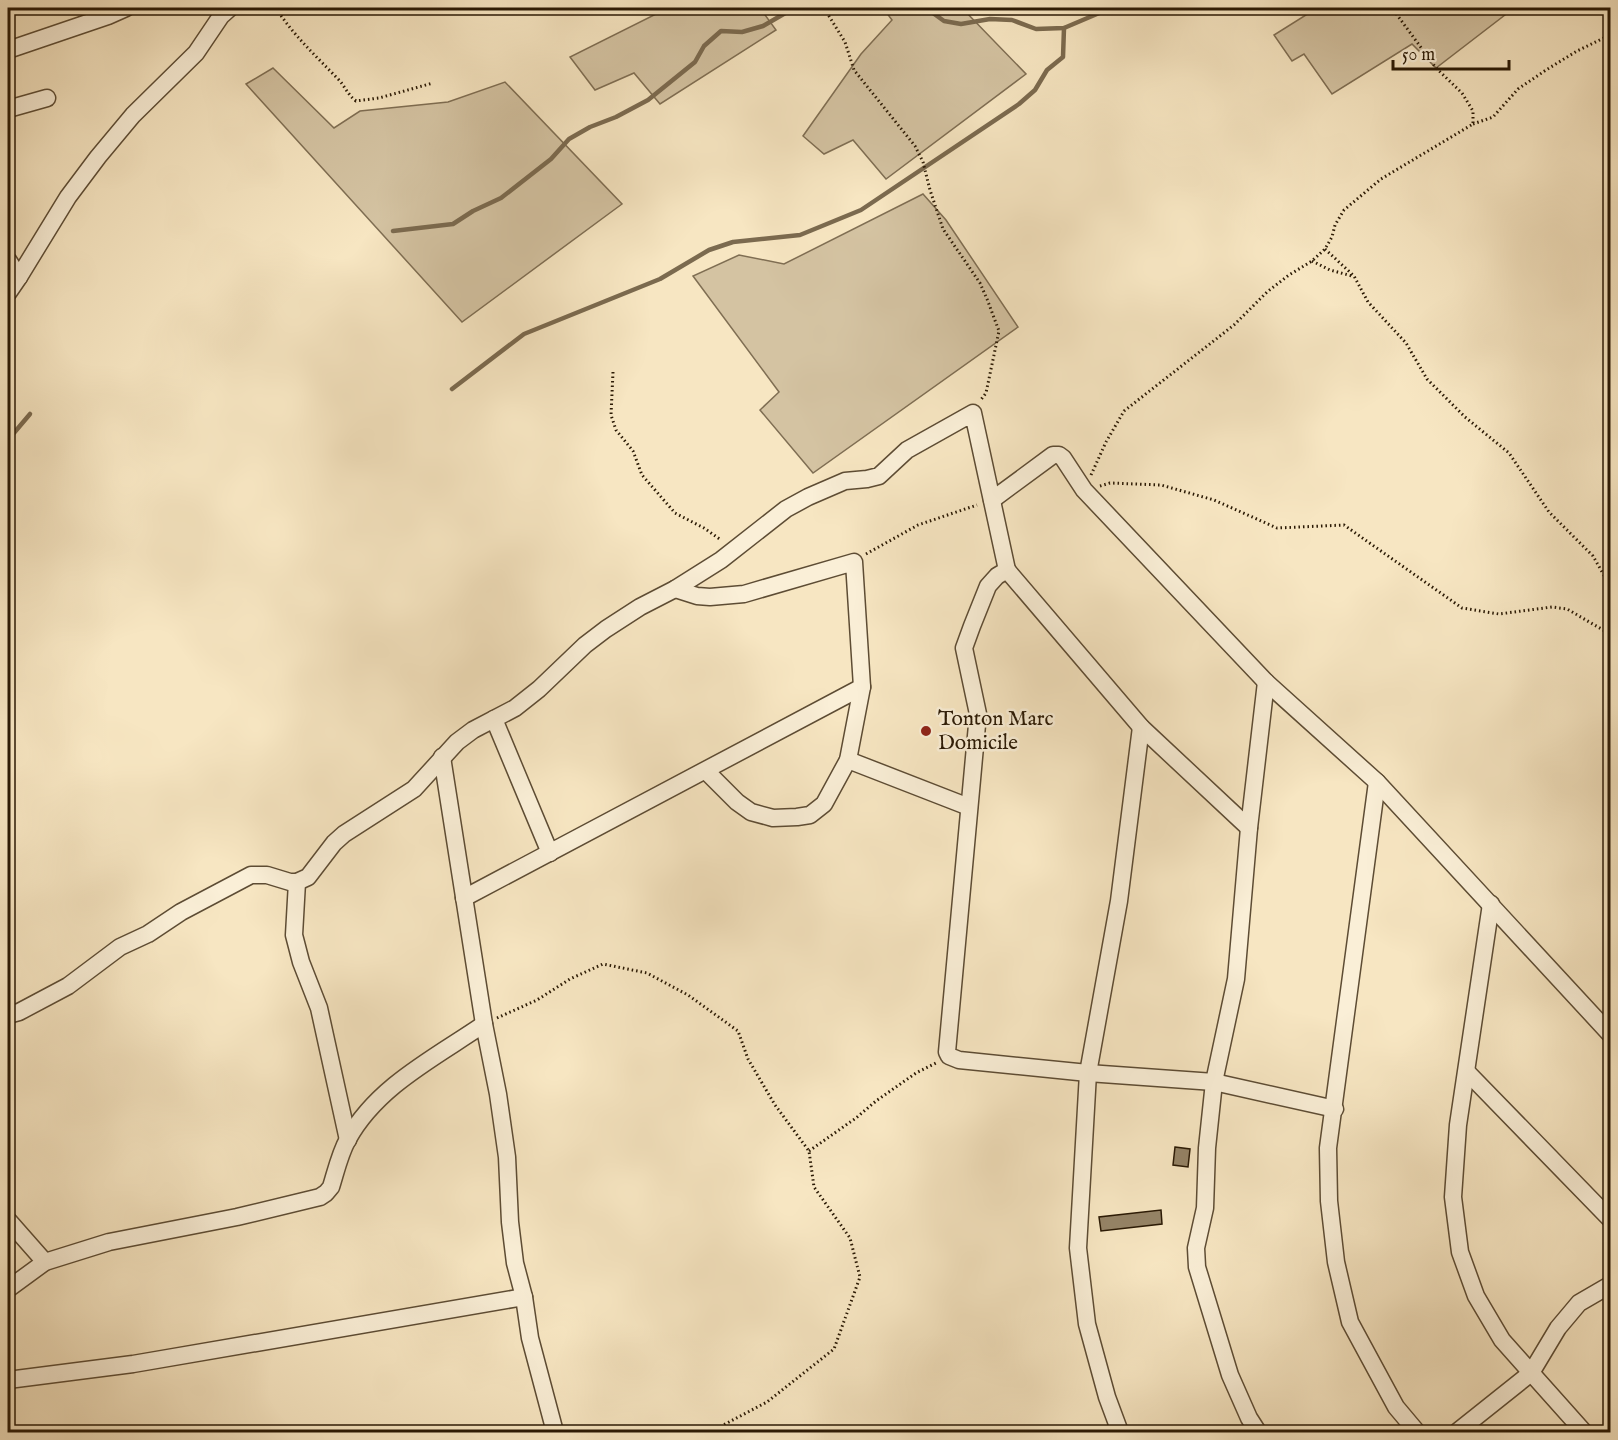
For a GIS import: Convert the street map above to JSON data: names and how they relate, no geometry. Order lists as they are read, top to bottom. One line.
{"places":["Tonton Marc Domicile"],"scale_bar":"50 m"}
